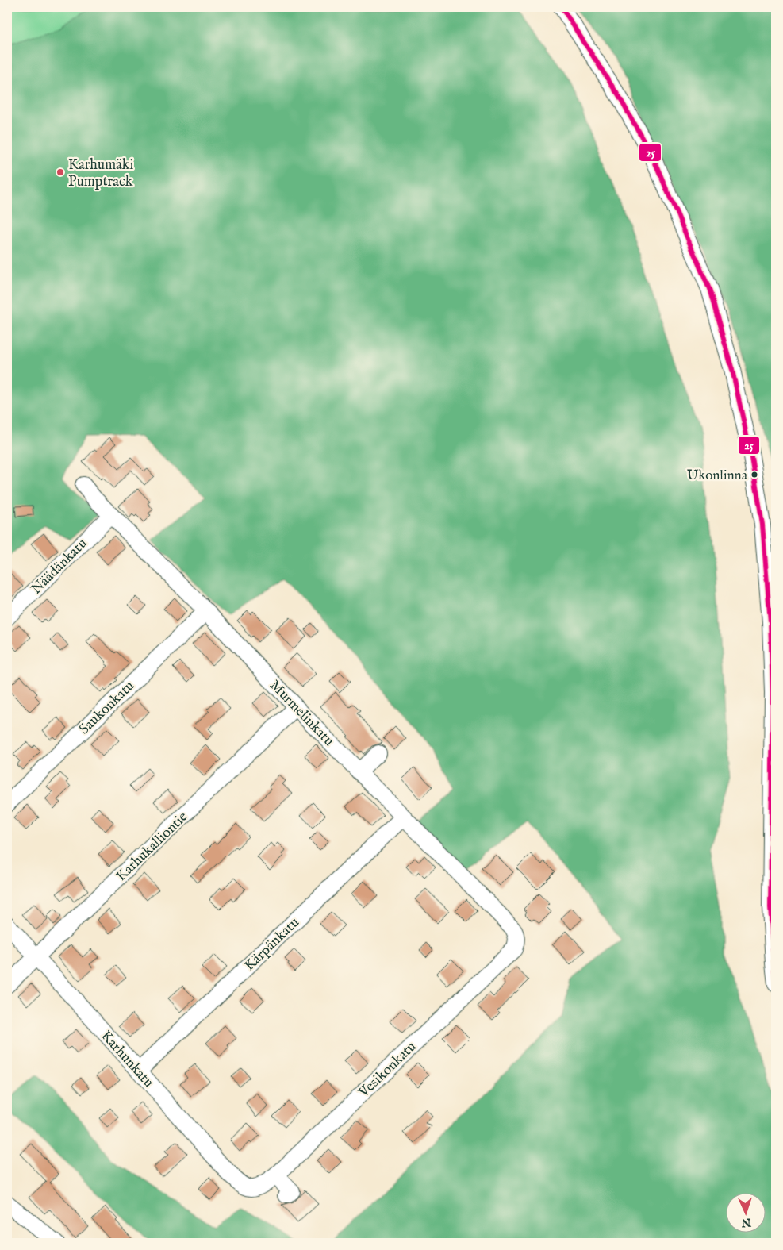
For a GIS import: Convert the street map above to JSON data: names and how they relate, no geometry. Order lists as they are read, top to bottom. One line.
{"streets":{"street":["Näädänkatu","Saukonkatu","Murmelinkatu","Karhukalliontie","Kärpänkatu","Karhunkatu","Vesikonkatu"]},"crossings":[["Näädänkatu","Murmelinkatu"],["Saukonkatu","Murmelinkatu"],["Murmelinkatu","Karhukalliontie"],["Murmelinkatu","Kärpänkatu"],["Murmelinkatu","Vesikonkatu"],["Karhukalliontie","Karhunkatu"],["Kärpänkatu","Karhunkatu"],["Karhunkatu","Vesikonkatu"]],"places":["Karhumäki Pumptrack","Ukonlinna"],"lines":["transit line 25"],"north":"bottom"}
